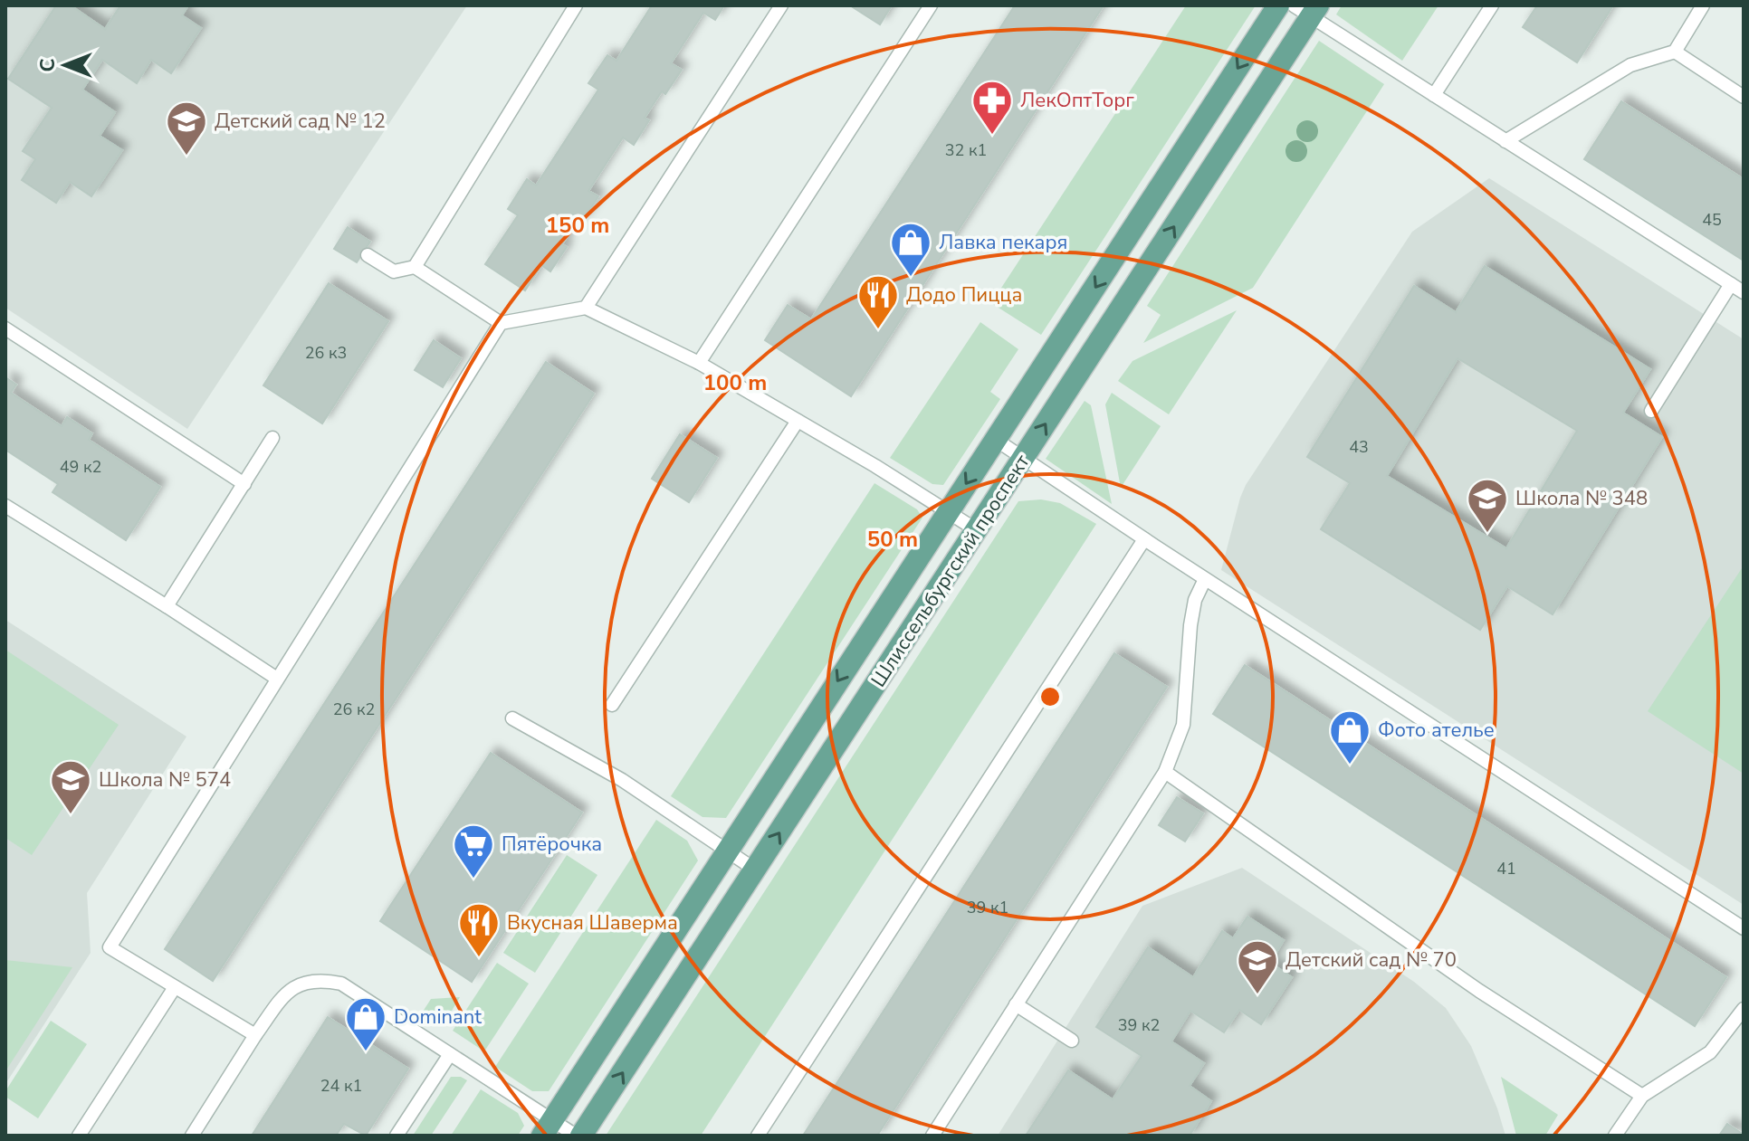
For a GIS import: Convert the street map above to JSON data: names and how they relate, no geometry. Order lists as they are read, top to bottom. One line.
{"streets":{"main road":["Шлиссельбургский проспект"]},"places":{"pharmacy":["ЛекОптТорг"],"school or university":["Детский сад № 12","Школа № 348","Школа № 574","Детский сад № 70"],"shop":["Лавка пекаря","Фото ателье","Dominant"],"restaurant":["Додо Пицца","Вкусная Шаверма"],"supermarket":["Пятёрочка"]},"house_numbers":["32 к1","45","26 к3","43","49 к2","26 к2","41","39 к1","39 к2","24 к1"],"north":"left","rings":["150 m","100 m","50 m"]}
